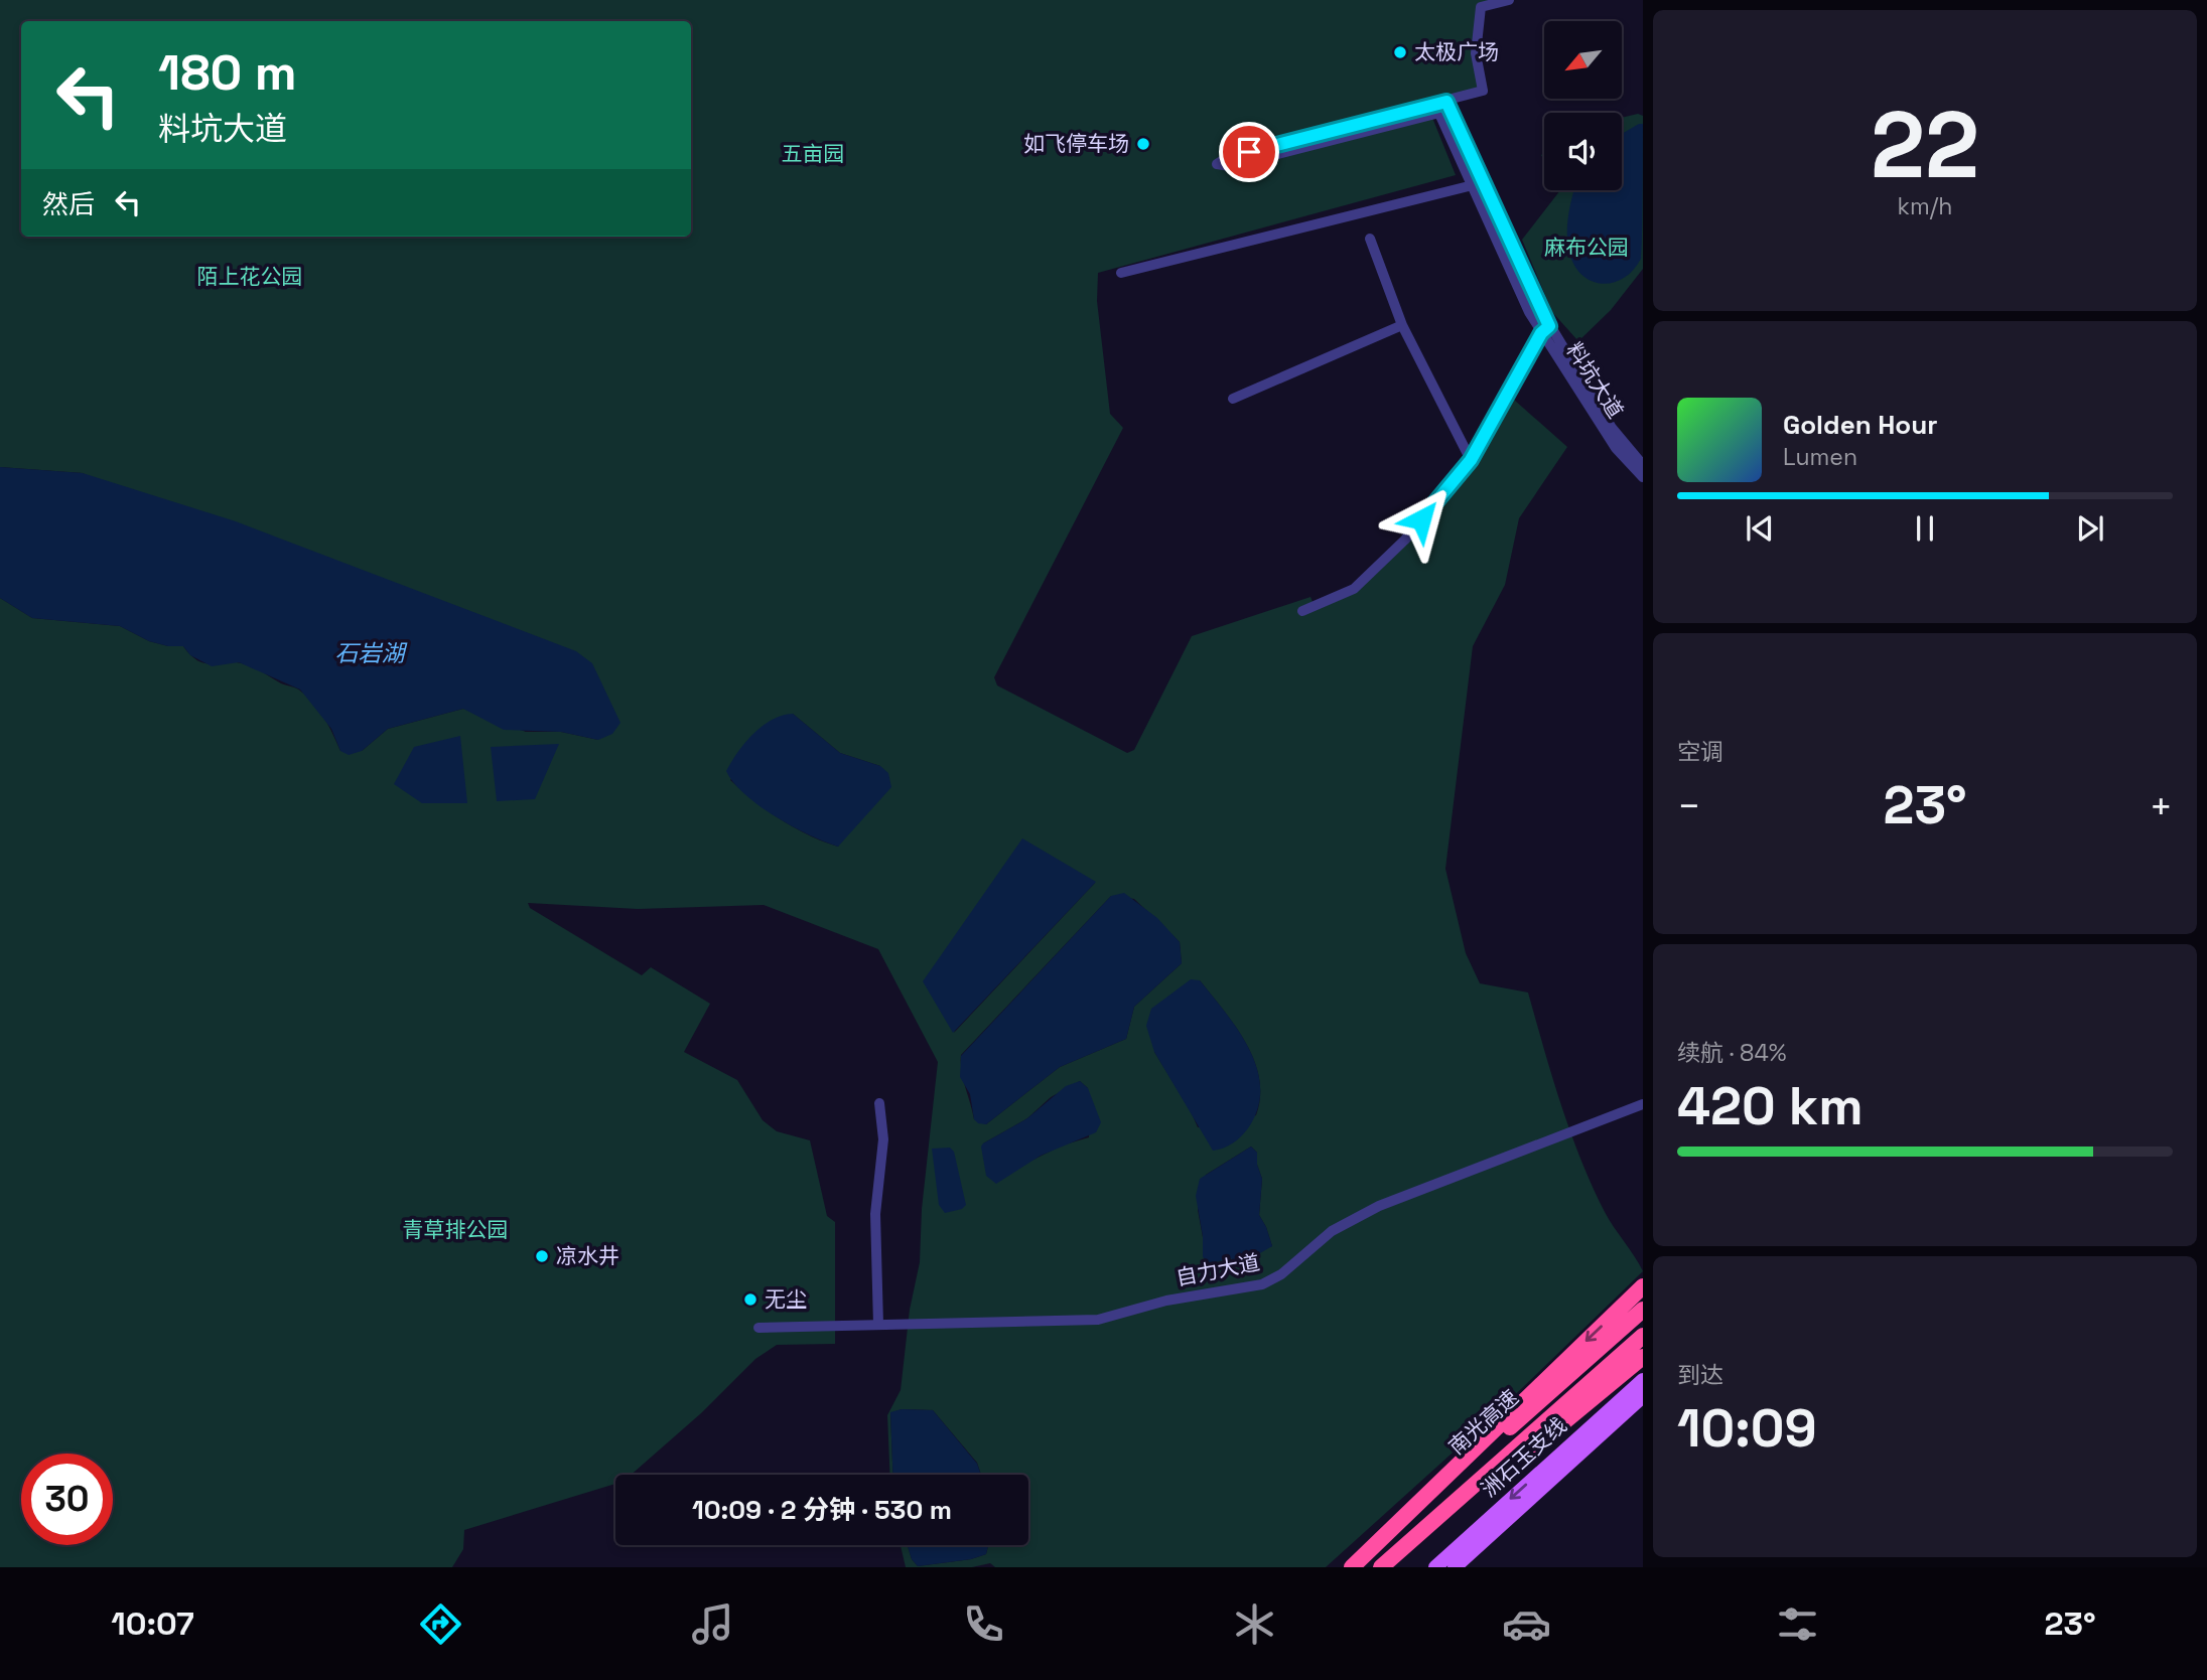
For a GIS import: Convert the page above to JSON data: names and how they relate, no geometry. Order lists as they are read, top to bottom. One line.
{"streets":{"highway":["南光高速"],"main road":["洲石玉支线"],"street":["料坑大道","自力大道"]},"water":["石岩湖"],"parks":["五亩园","麻布公园","陌上花公园","青草排公园"],"places":["太极广场","如飞停车场","凉水井","无尘"],"north":"bottom left","page":{"tile":[["22","km/h"],"空调",["续航 · 84%","420 km"],["到达","10:09"]],"turn":["180 m","料坑大道"],"then":"然后","song":["Golden Hour","Lumen"],"heat":["−","23°","+"],"limit":"30","trip":"10:09 · 2 分钟 · 530 m","tabs":["10:07","23°"]}}
